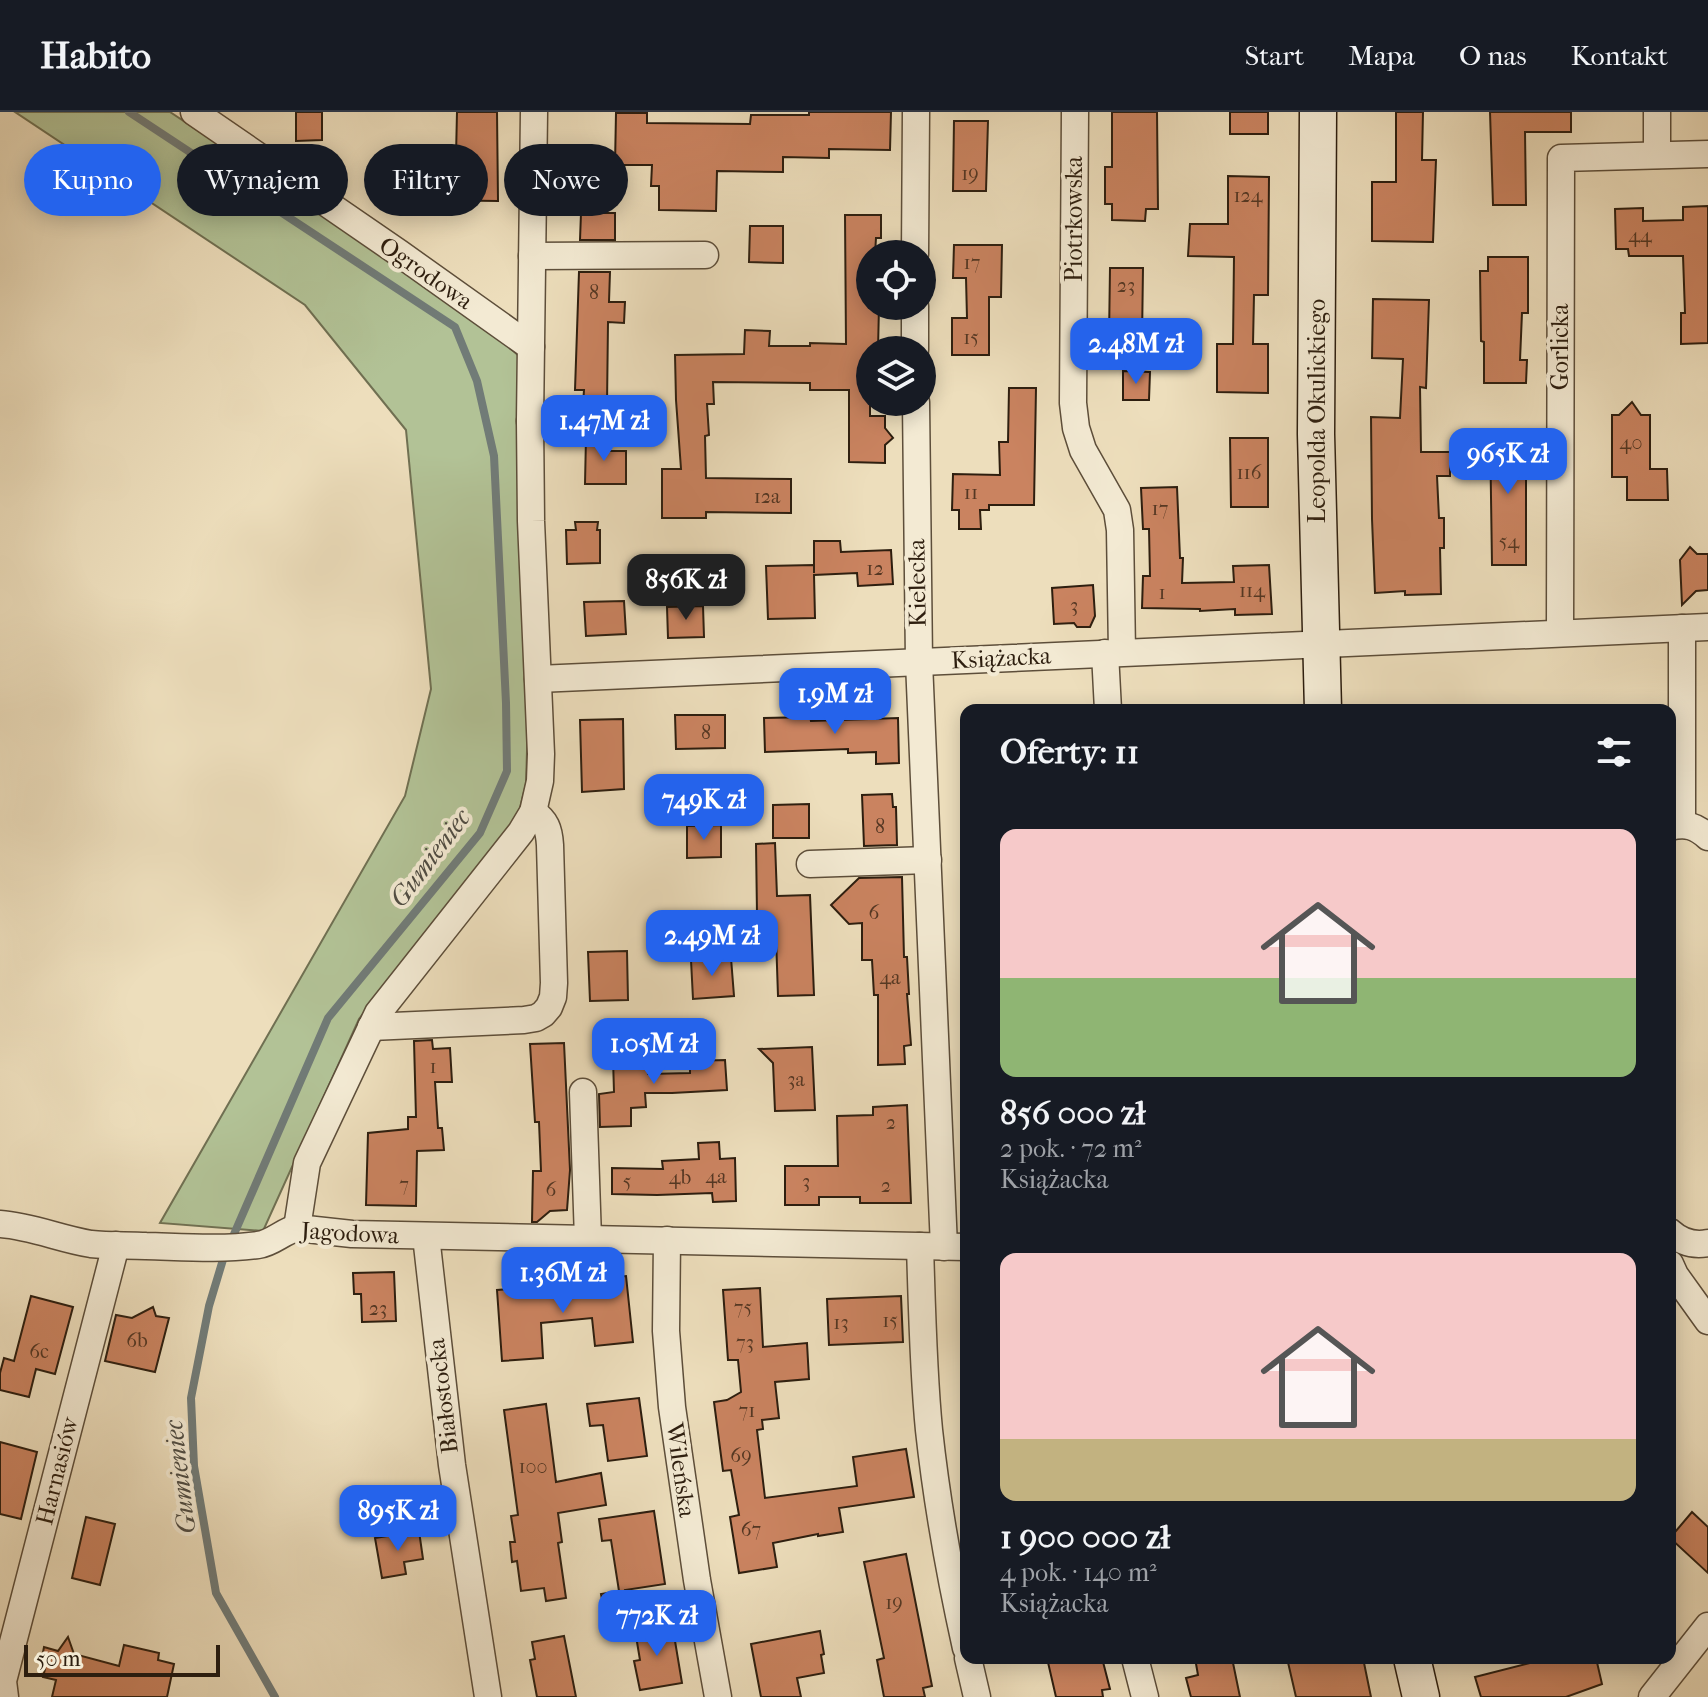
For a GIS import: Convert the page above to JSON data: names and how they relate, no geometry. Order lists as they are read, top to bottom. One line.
{"streets":{"street":["Piotrkowska","Ogrodowa","Gorlicka","Leopolda Okulickiego","Kielecka","Książacka","Jagodowa","Białostocka","Wileńska","Harnasiów"]},"crossings":[["Piotrkowska","Książacka"],["Leopolda Okulickiego","Książacka"],["Kielecka","Książacka"],["Kielecka","Jagodowa"],["Jagodowa","Białostocka"],["Jagodowa","Wileńska"],["Jagodowa","Harnasiów"]],"water":["Gumieniec"],"house_numbers":["19","124","44","17","23","8","15","40","116","11","12a","17","54","12","114","1","3","8","8","6","4a","1","3a","2","4a","4b","5","3","7","2","6","75","23","15","13","6b","73","6c","71","69","100","67","19"],"scale_bar":"50 m","page":{"header":"Habito","nav":["Start","Mapa","O nas","Kontakt"],"chip":["Kupno","Wynajem","Filtry","Nowe"],"price":["2.48M zł","1.47M zł","965K zł","856K zł","1.9M zł","749K zł","2.49M zł","1.05M zł","1.36M zł","895K zł","772K zł"],"heading":"Oferty: 11","list":[{"name":"856 000 zł","note":"2 pok. · 72 m² · Książacka"},{"name":"1 900 000 zł","note":"4 pok. · 140 m² · Książacka"}],"scale":"50 m"}}
